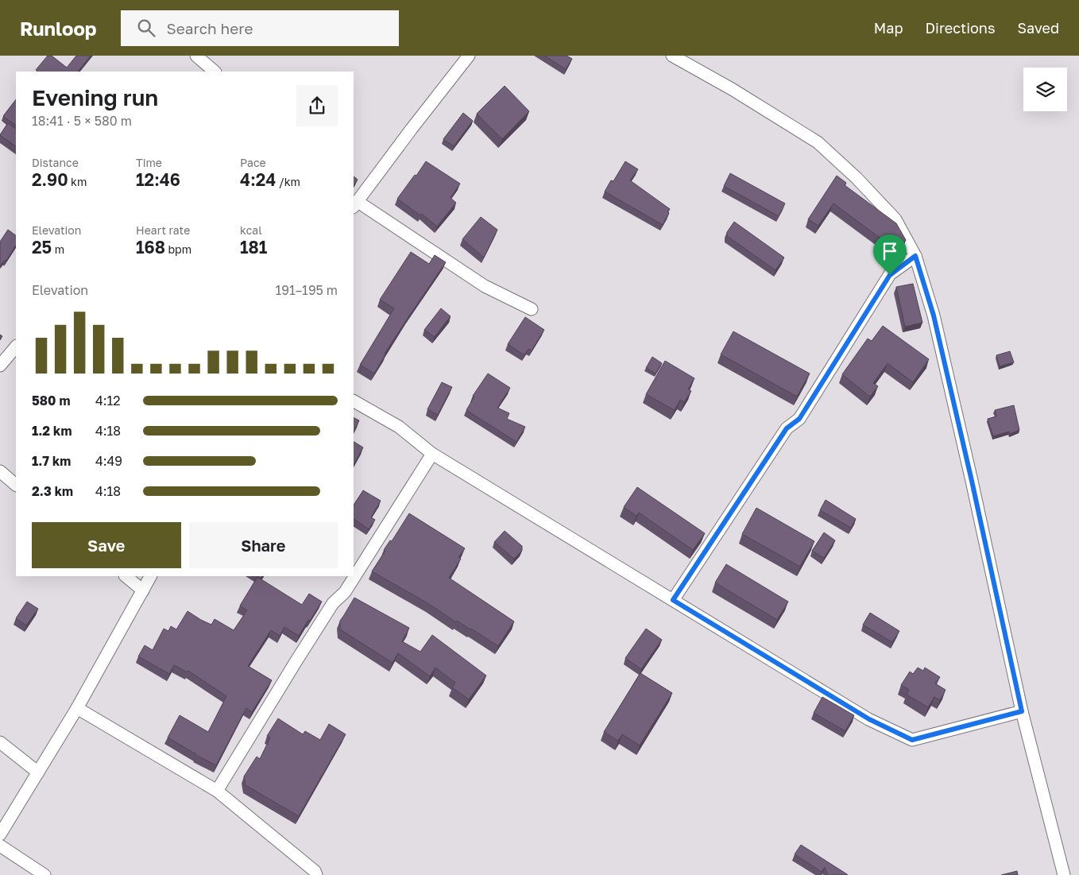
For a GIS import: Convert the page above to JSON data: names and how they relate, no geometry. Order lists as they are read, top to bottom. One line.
{"page":{"header":"Runloop","search":"Search here","nav":["Map","Directions","Saved"],"heading":["Evening run","18:41 · 5 × 580 m"],"stats":[["Distance","2.90 km"],["Time","12:46"],["Pace","4:24 /km"],["Elevation","25 m"],["Heart rate","168 bpm"],["kcal","181"]],"chart":["Elevation","191–195 m"],"list":[{"name":"580 m","note":"4:12"},{"name":"1.2 km","note":"4:18"},{"name":"1.7 km","note":"4:49"},{"name":"2.3 km","note":"4:18"}],"buttons":["Save","Share"]}}
